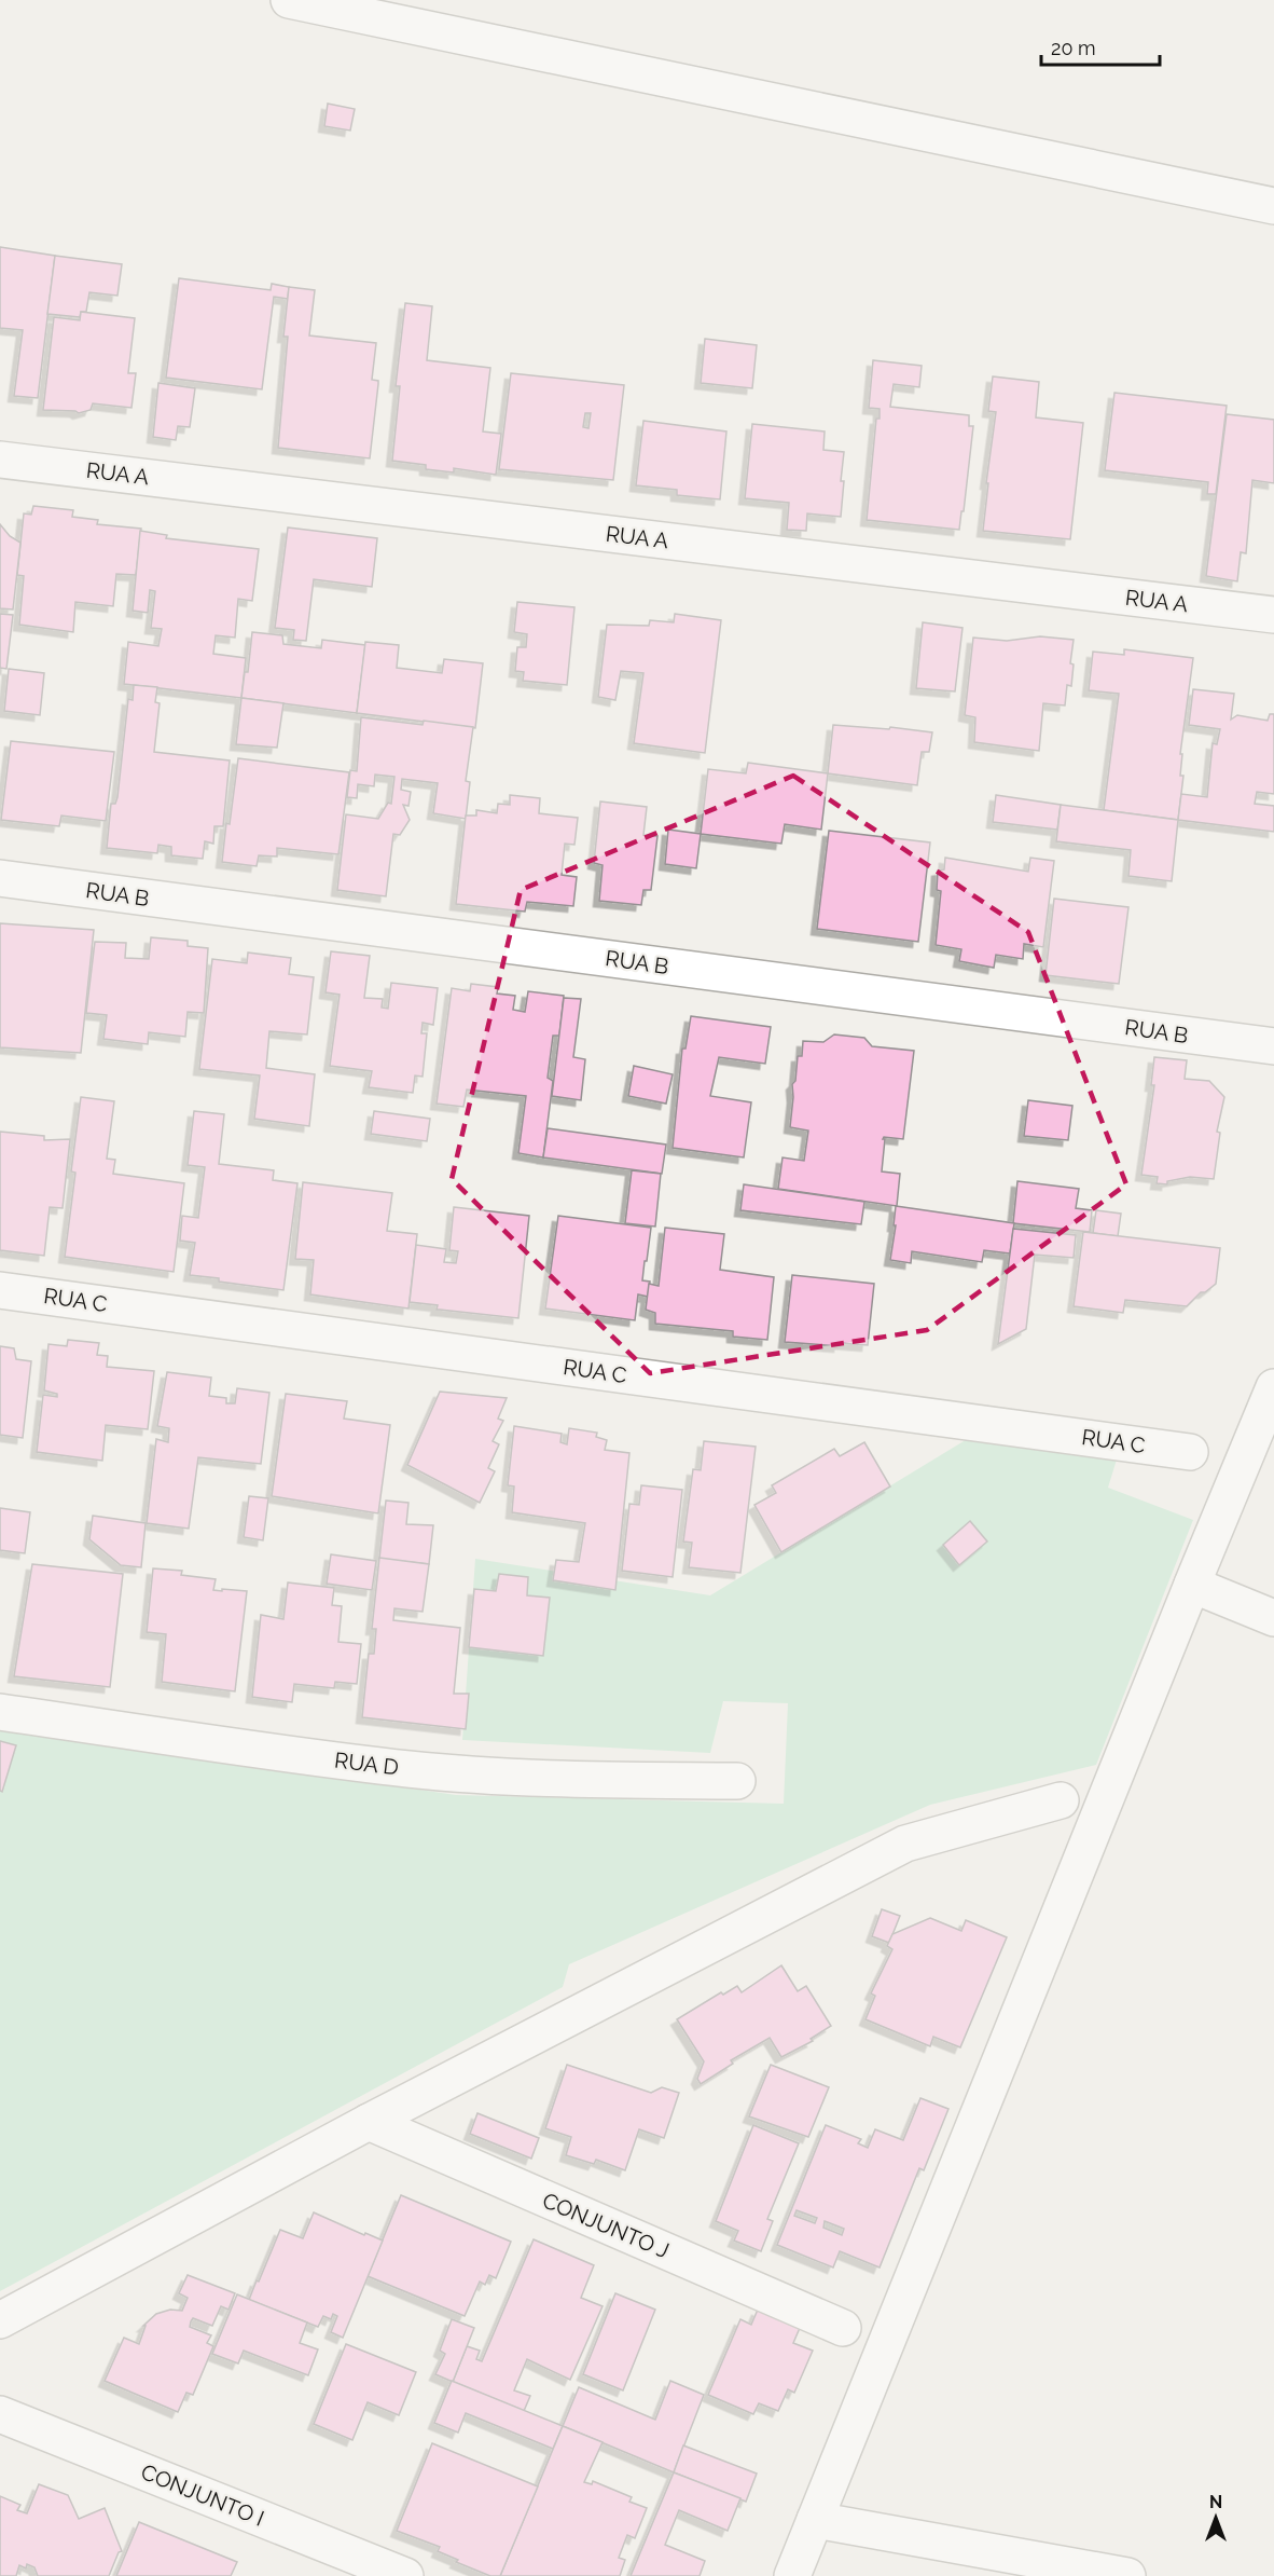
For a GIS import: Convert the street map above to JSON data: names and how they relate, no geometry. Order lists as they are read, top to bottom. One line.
{"streets":{"street":["RUA A","RUA B","RUA C","RUA D","CONJUNTO J","CONJUNTO I"]},"scale_bar":"20 m","north":"top"}
